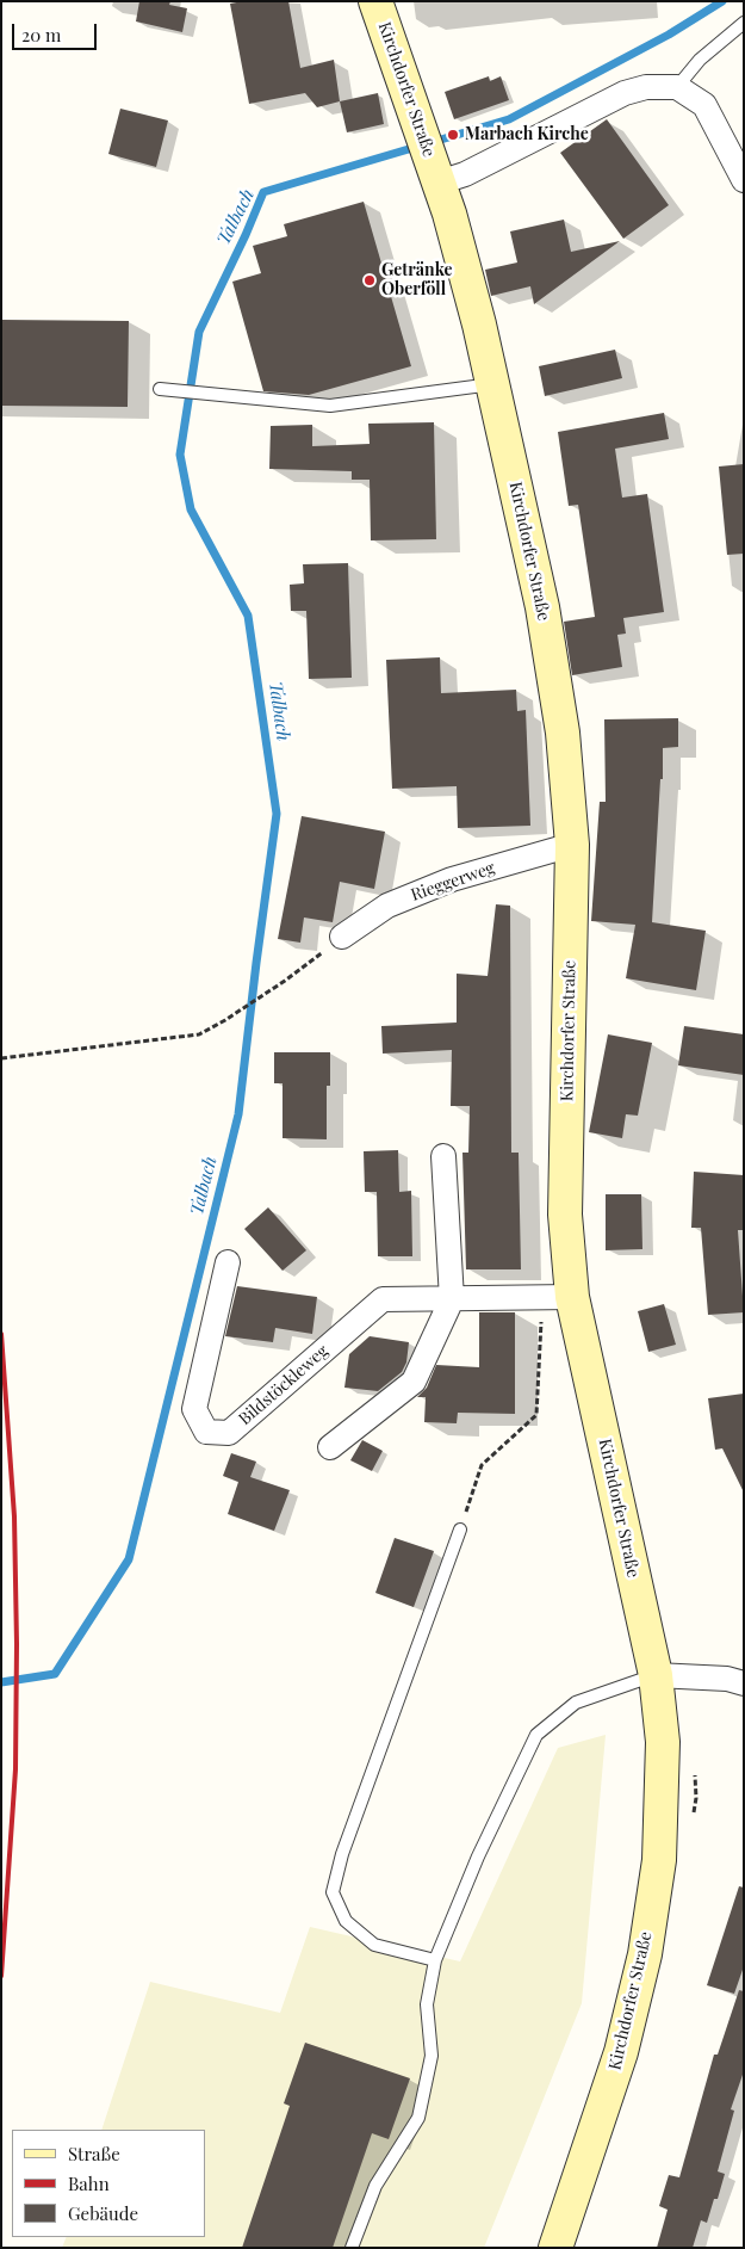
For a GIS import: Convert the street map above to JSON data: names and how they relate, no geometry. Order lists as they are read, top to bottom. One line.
{"streets":{"main road":["Kirchdorfer Straße"],"street":["Rieggerweg","Bildstöckleweg"]},"crossings":[["Kirchdorfer Straße","Rieggerweg"],["Kirchdorfer Straße","Bildstöckleweg"]],"water":["Talbach"],"places":["Marbach Kirche","Getränke Oberföll"],"legend":["Straße","Bahn","Gebäude"],"scale_bar":"20 m"}
